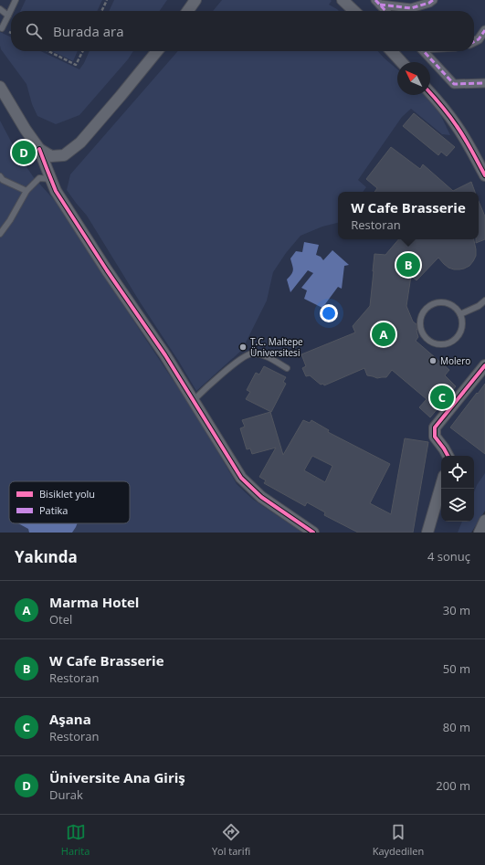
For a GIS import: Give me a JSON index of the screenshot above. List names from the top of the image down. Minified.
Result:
{"places":["T.C. Maltepe Üniversitesi","Molero"],"legend":["Bisiklet yolu","Patika"],"north":"top left","page":{"search":"Burada ara","pins":["D","B","A","C"],"popup":["W Cafe Brasserie","Restoran"],"heading":["Yakında","4 sonuç"],"list":[{"mark":"A","name":"Marma Hotel","note":"Otel","value":"30 m"},{"mark":"B","name":"W Cafe Brasserie","note":"Restoran","value":"50 m"},{"mark":"C","name":"Aşana","note":"Restoran","value":"80 m"},{"mark":"D","name":"Üniversite Ana Giriş","note":"Durak","value":"200 m"}],"nav":["Harita","Yol tarifi","Kaydedilen"]}}
